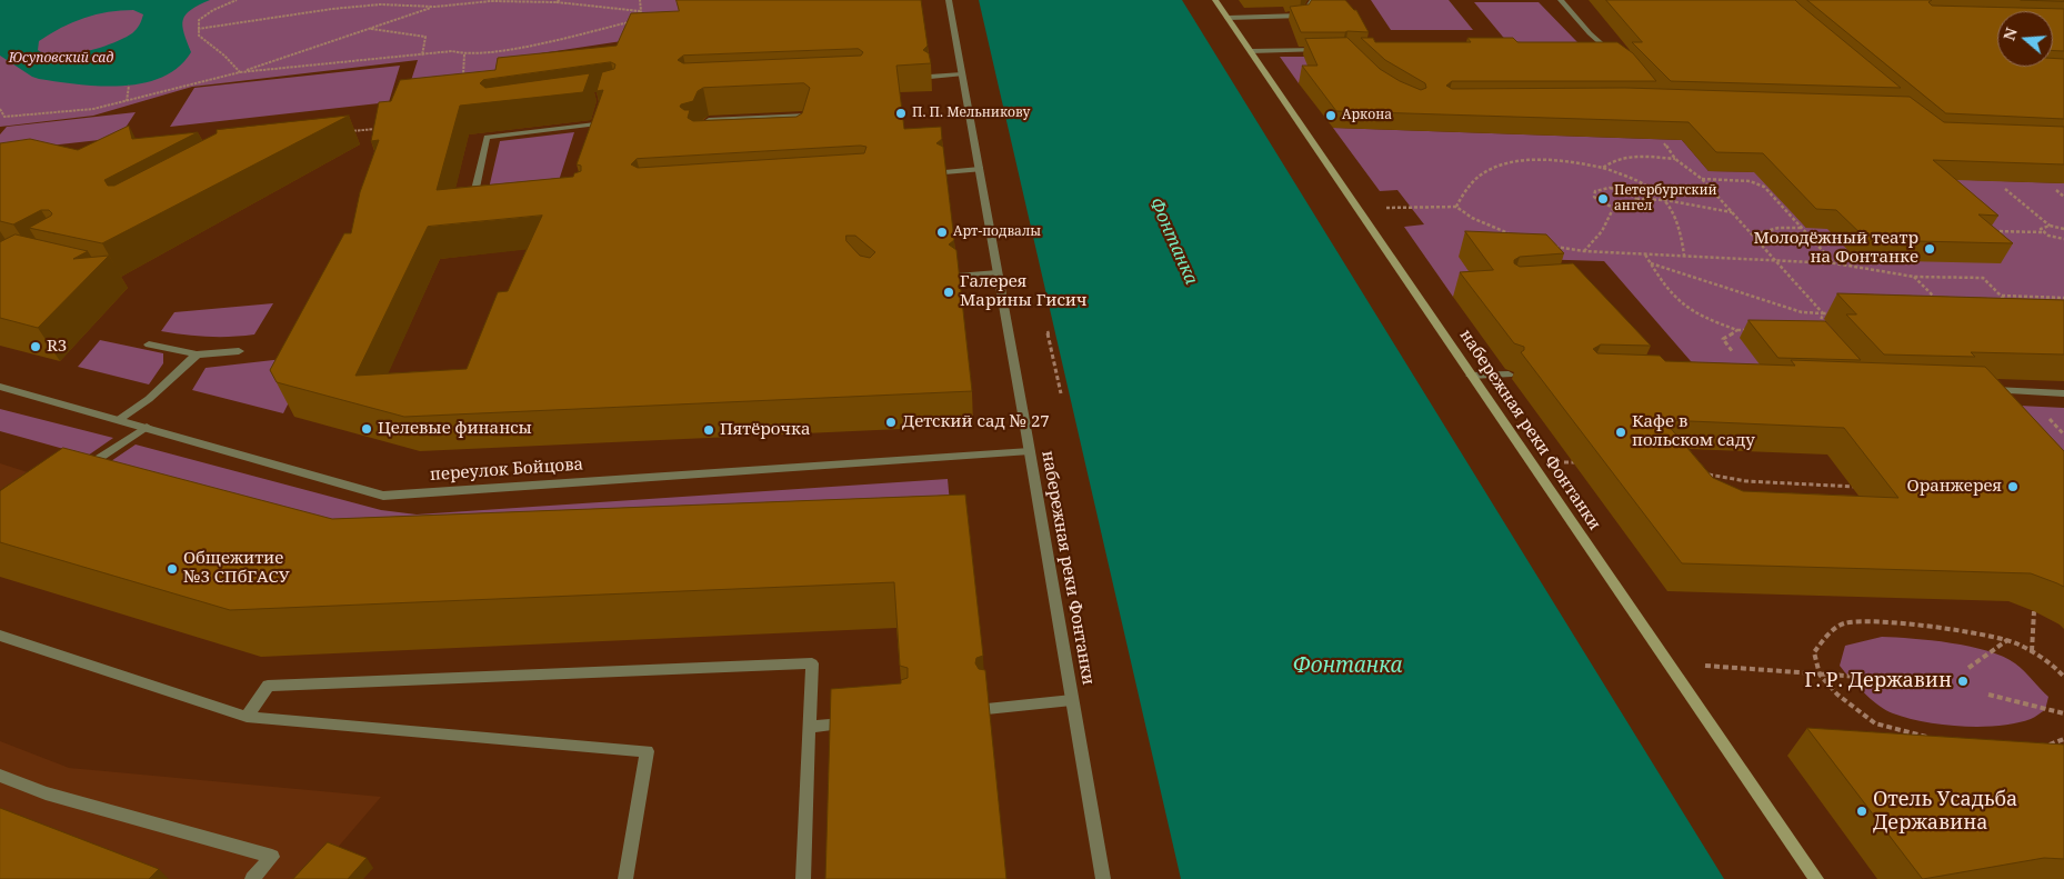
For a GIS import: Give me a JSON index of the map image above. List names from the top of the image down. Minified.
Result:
{"streets":{"main road":["набережная реки Фонтанки"],"street":["переулок Бойцова"]},"crossings":[["набережная реки Фонтанки","переулок Бойцова"]],"water":["Фонтанка"],"parks":["Юсуповский сад"],"places":["П. П. Мельникову","Аркона","Петербургский ангел","Арт-подвалы","Молодёжный театр на Фонтанке","Галерея Марины Гисич","R3","Детский сад № 27","Целевые финансы","Пятёрочка","Кафе в польском саду","Оранжерея","Общежитие №3 СПбГАСУ","Г. Р. Державин","Отель Усадьба Державина"],"north":"left"}
